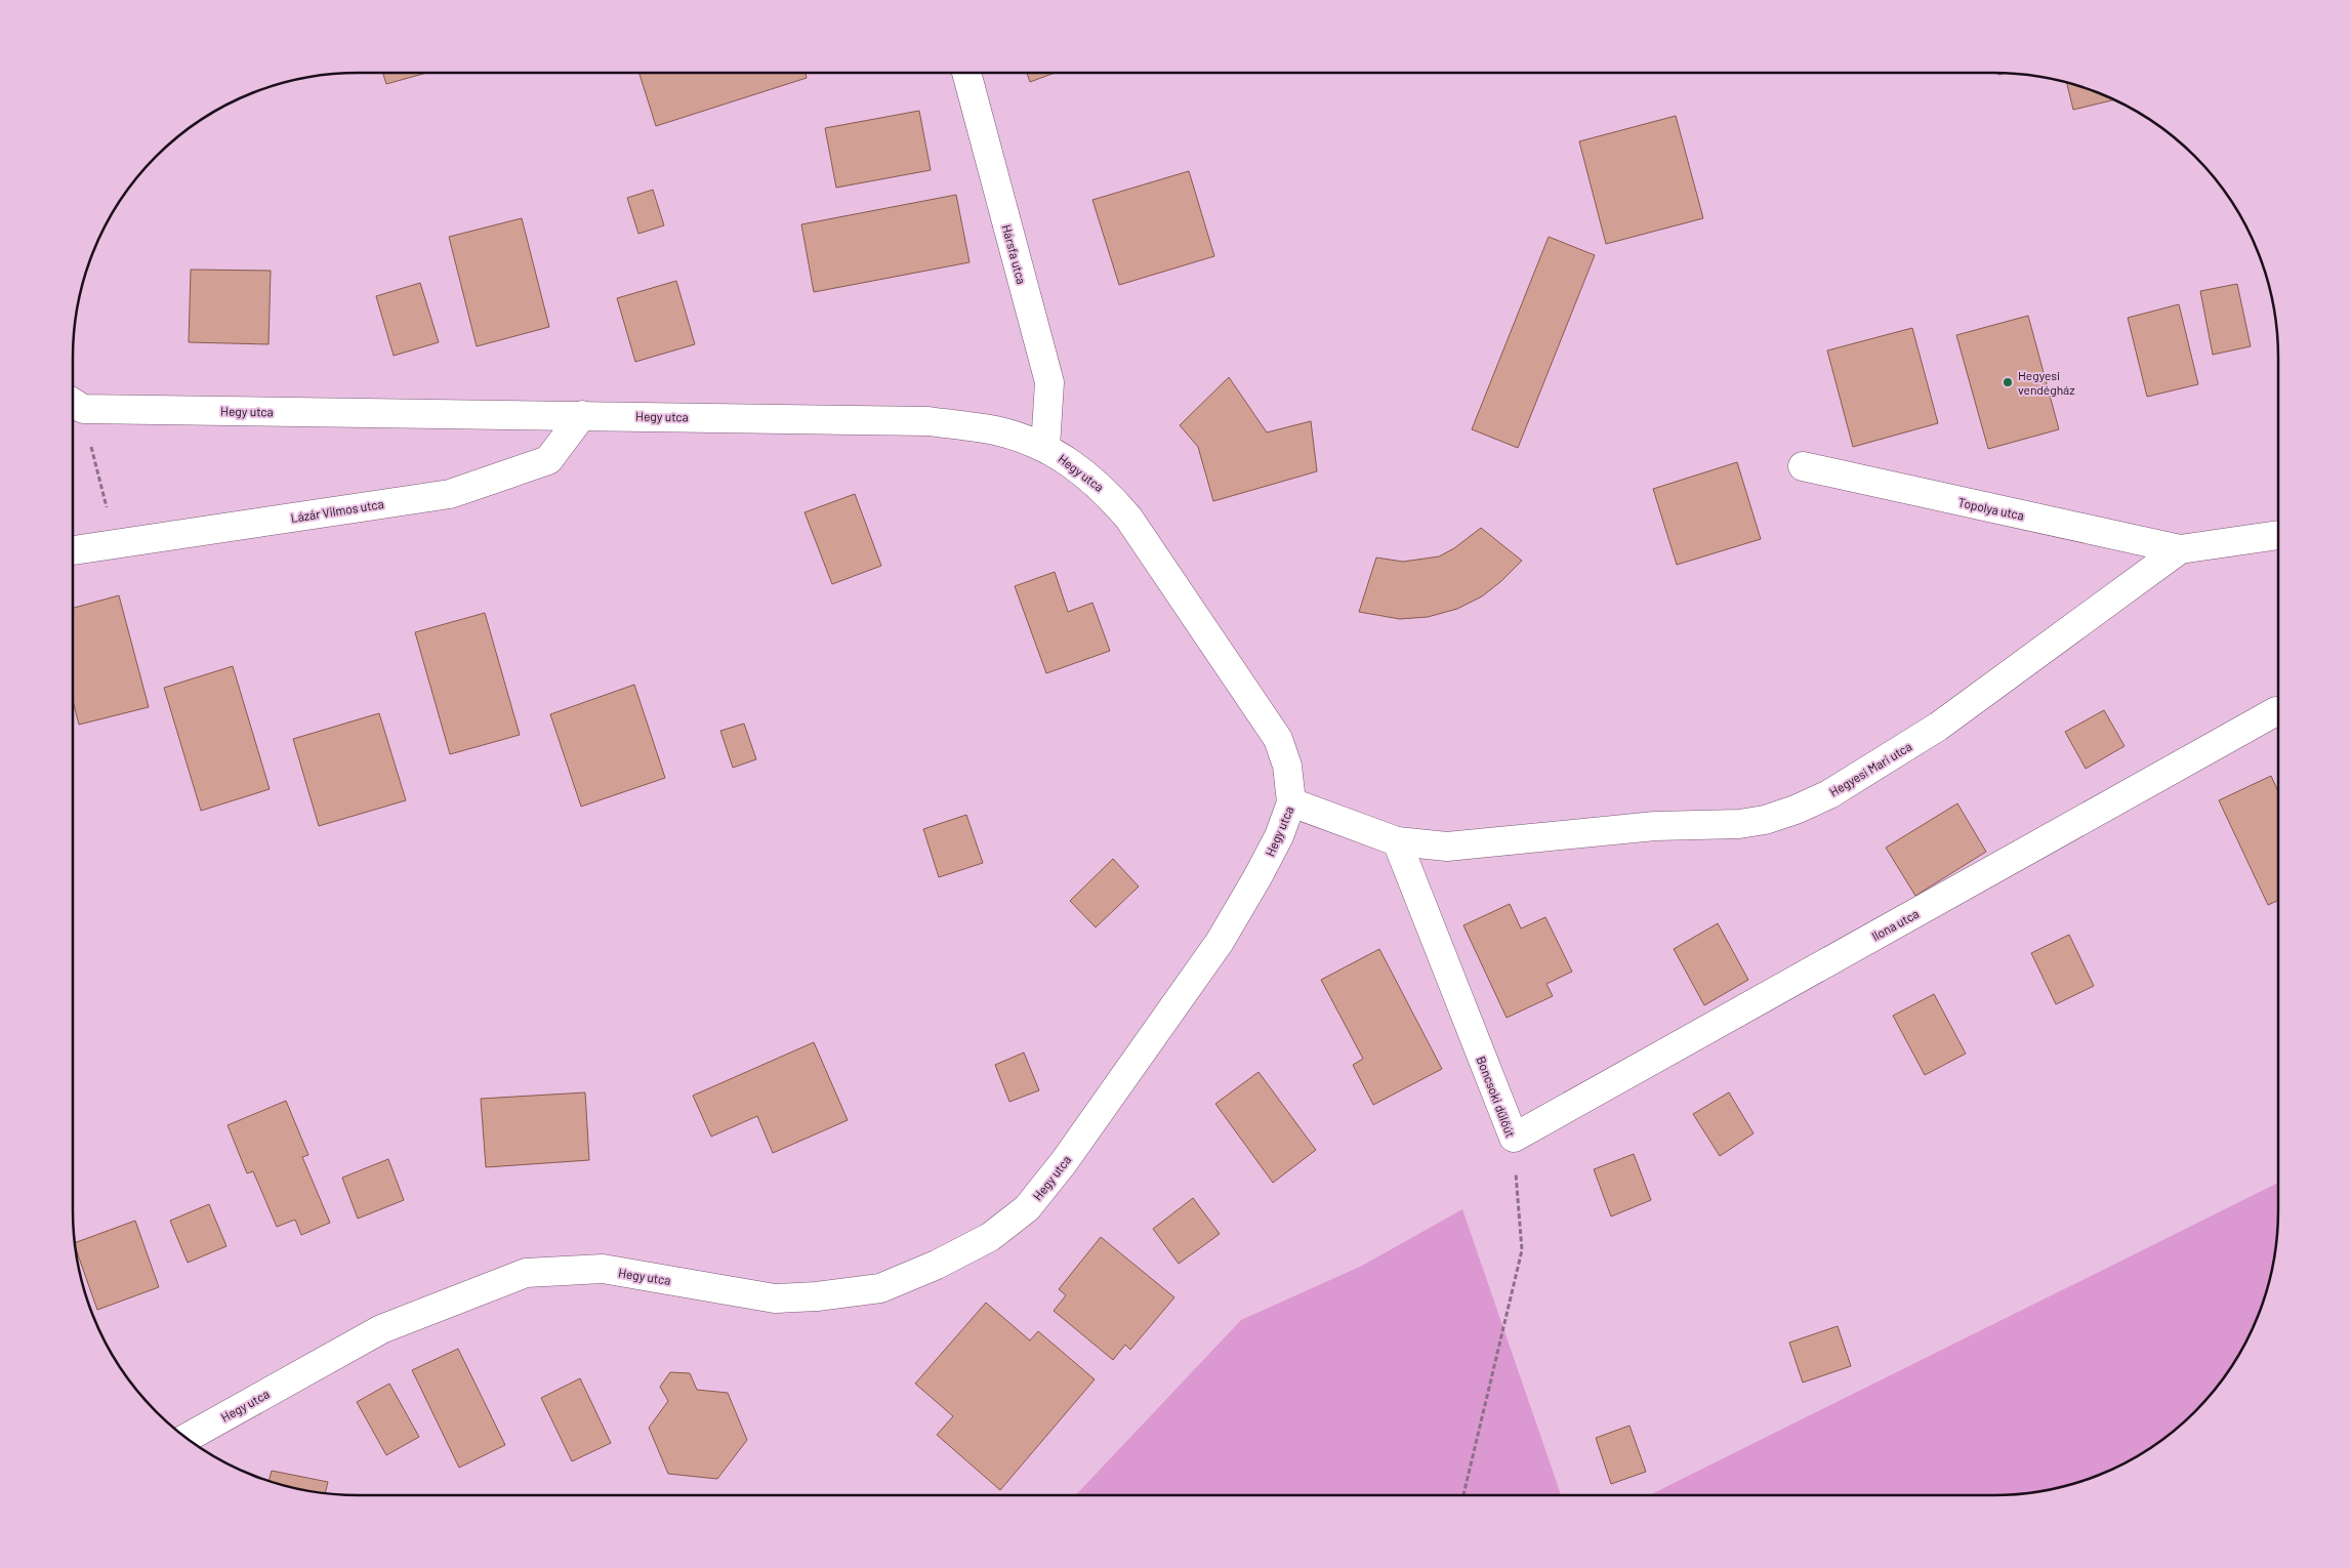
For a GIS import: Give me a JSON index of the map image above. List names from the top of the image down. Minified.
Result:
{"streets":{"street":["Hársfa utca","Hegy utca","Topolya utca","Lázár Vilmos utca","Hegyesi Mari utca","Ilona utca","Boncsoki dűlőút"]},"crossings":[["Hársfa utca","Hegy utca"],["Hegy utca","Lázár Vilmos utca"],["Topolya utca","Hegyesi Mari utca"],["Hegyesi Mari utca","Boncsoki dűlőút"],["Ilona utca","Boncsoki dűlőút"]],"places":["Hegyesi vendégház"]}
